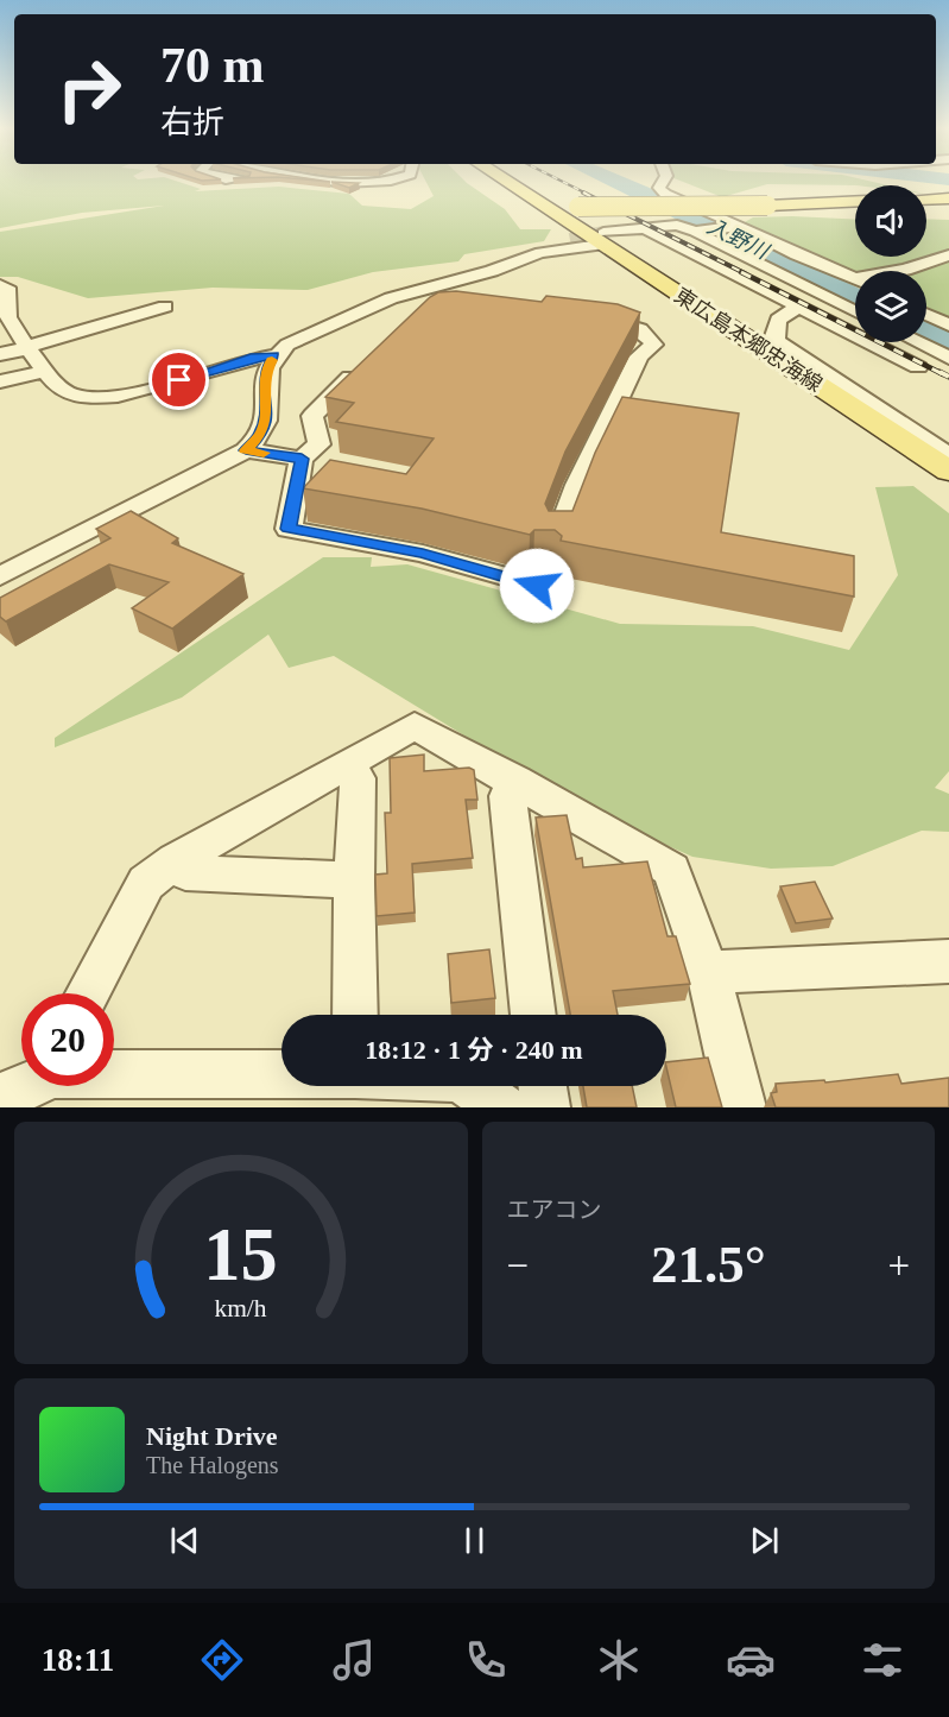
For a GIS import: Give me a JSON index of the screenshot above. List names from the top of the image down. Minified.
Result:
{"streets":{"main road":["東広島本郷忠海線"]},"water":["入野川"],"page":{"turn":["70 m","右折"],"limit":"20","trip":"18:12 · 1 分 · 240 m","tile":"エアコン","heat":["−","21.5°","+"],"song":["Night Drive","The Halogens"],"tabs":"18:11","gauge":["15","km/h"]}}
